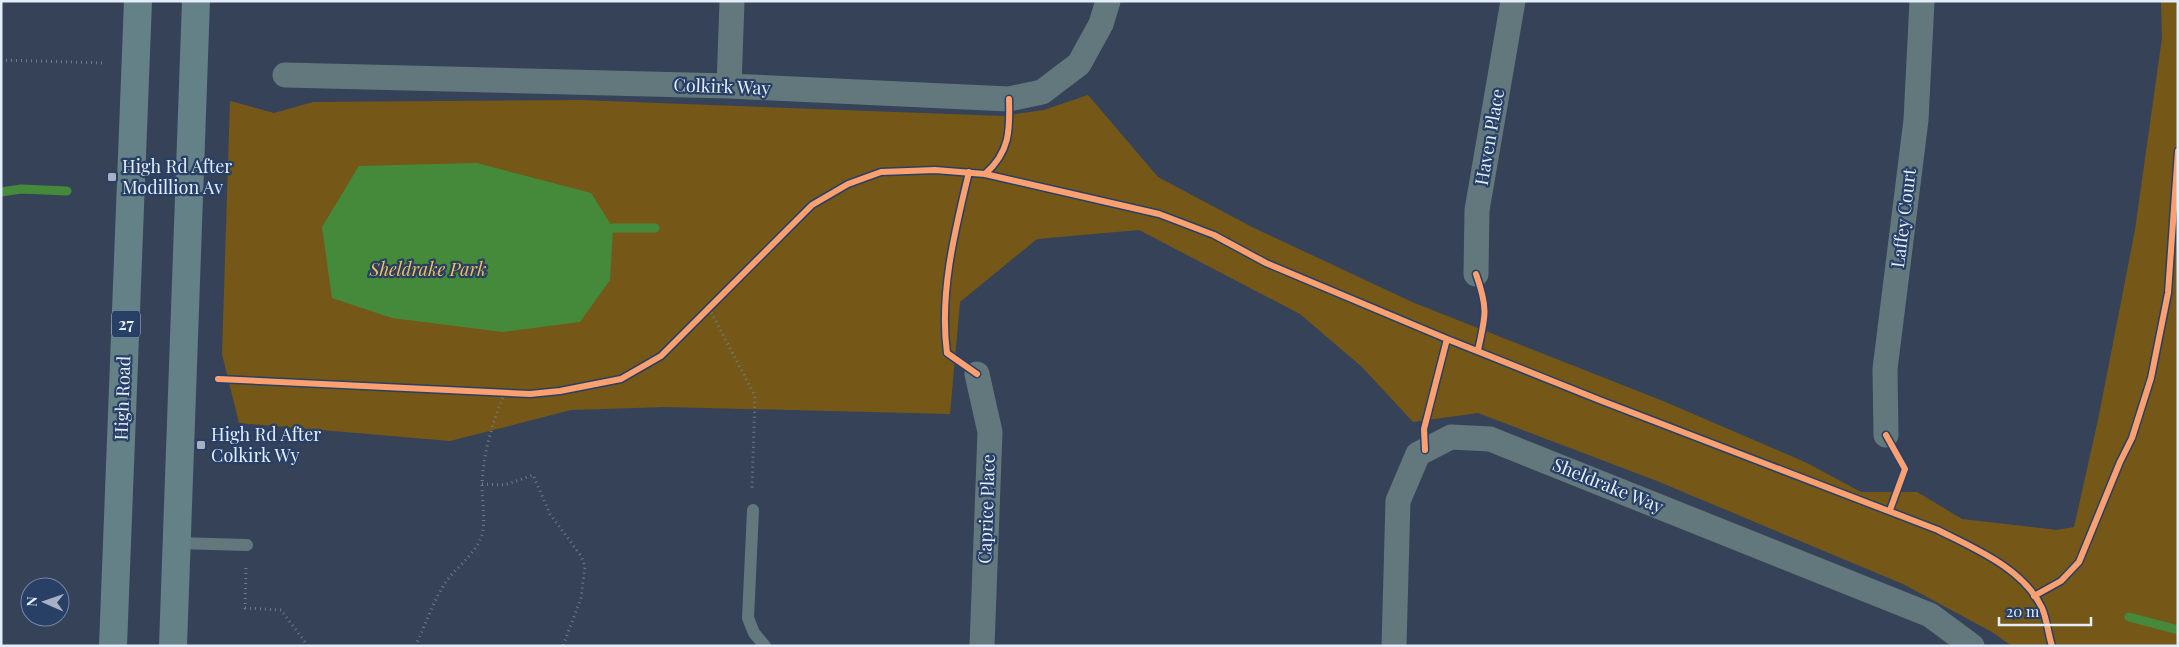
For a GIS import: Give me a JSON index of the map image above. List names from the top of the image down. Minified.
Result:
{"streets":{"main road":["27","High Road"],"street":["Colkirk Way","Haven Place","Laffey Court","Sheldrake Way","Caprice Place"]},"parks":["Sheldrake Park"],"places":{"transit":["High Rd After Modillion Av","High Rd After Colkirk Wy"]},"scale_bar":"20 m","north":"left"}
